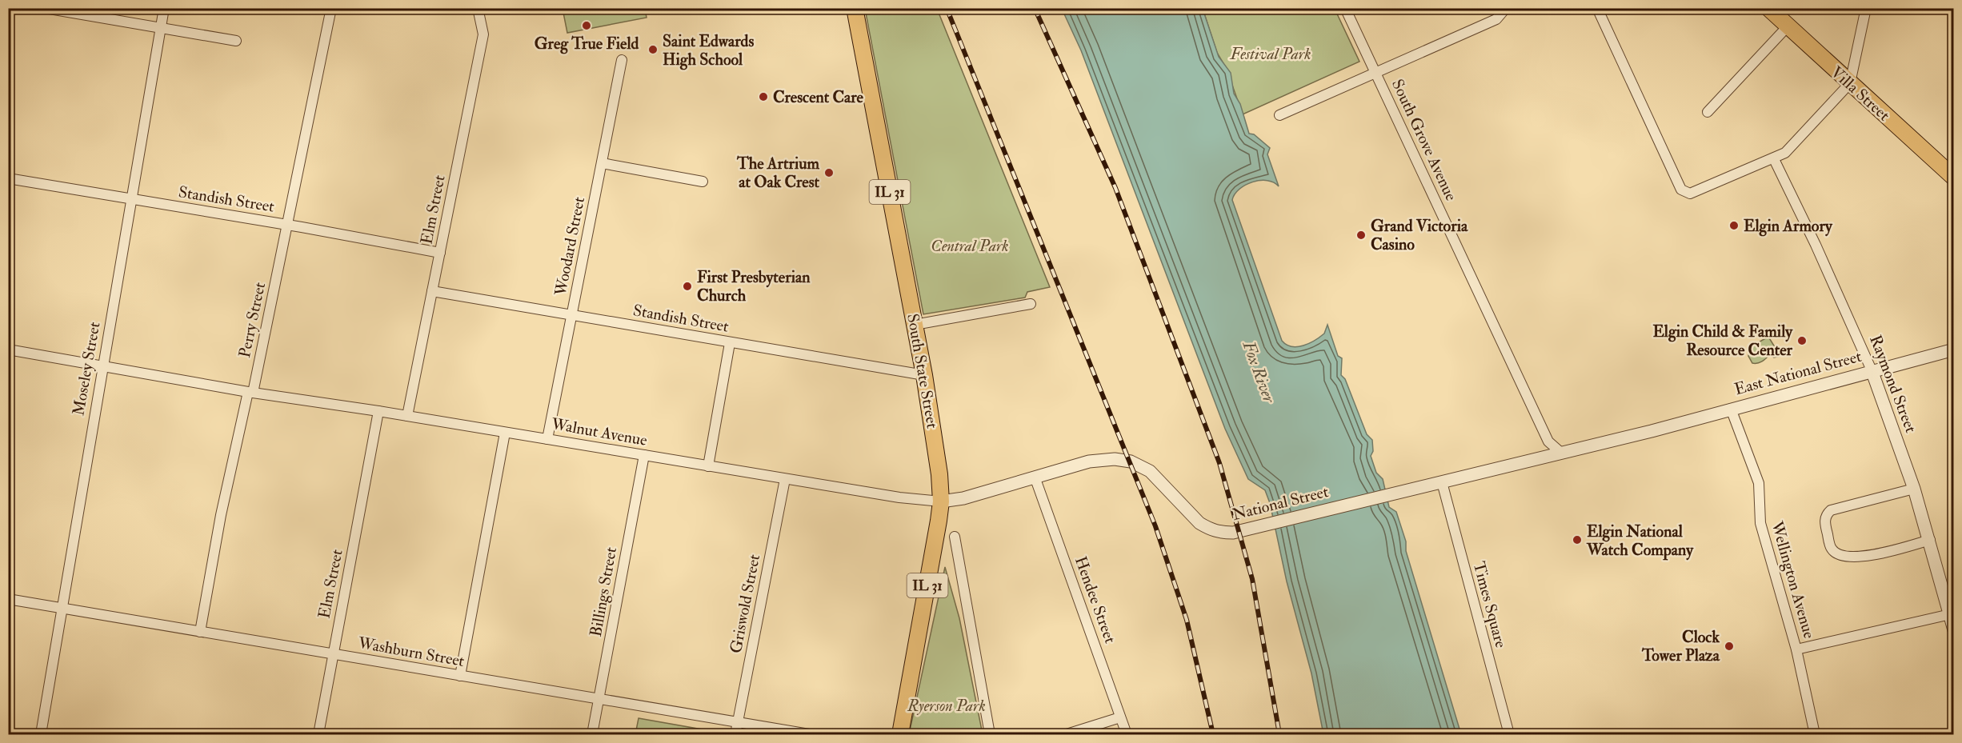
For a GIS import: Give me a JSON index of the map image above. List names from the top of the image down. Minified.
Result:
{"streets":{"main road":["Villa Street","IL 31","South State Street"],"street":["South Grove Avenue","Standish Street","Elm Street","Woodard Street","Perry Street","Moseley Street","East National Street","Raymond Street","Walnut Avenue","National Street","Wellington Avenue","Billings Street","Hendee Street","Griswold Street","Times Square","Washburn Street"]},"crossings":[["South Grove Avenue","National Street"],["Standish Street","Elm Street"],["Standish Street","Woodard Street"],["Standish Street","Perry Street"],["Standish Street","Moseley Street"],["Standish Street","South State Street"],["Elm Street","Walnut Avenue"],["Elm Street","Washburn Street"],["Woodard Street","Walnut Avenue"],["Perry Street","Walnut Avenue"],["Perry Street","Washburn Street"],["Moseley Street","Walnut Avenue"],["Moseley Street","Washburn Street"],["South State Street","Walnut Avenue"],["South State Street","National Street"],["East National Street","Raymond Street"],["East National Street","National Street"],["East National Street","Wellington Avenue"],["Walnut Avenue","National Street"],["Walnut Avenue","Billings Street"],["Walnut Avenue","Griswold Street"],["National Street","Hendee Street"],["National Street","Times Square"],["Billings Street","Washburn Street"],["Griswold Street","Washburn Street"]],"water":["Fox River"],"parks":["Festival Park","Central Park","Ryerson Park"],"places":["Greg True Field","Saint Edwards High School","Crescent Care","The Artrium at Oak Crest","Elgin Armory","Grand Victoria Casino","First Presbyterian Church","Elgin Child & Family Resource Center","Elgin National Watch Company","Clock Tower Plaza"]}
